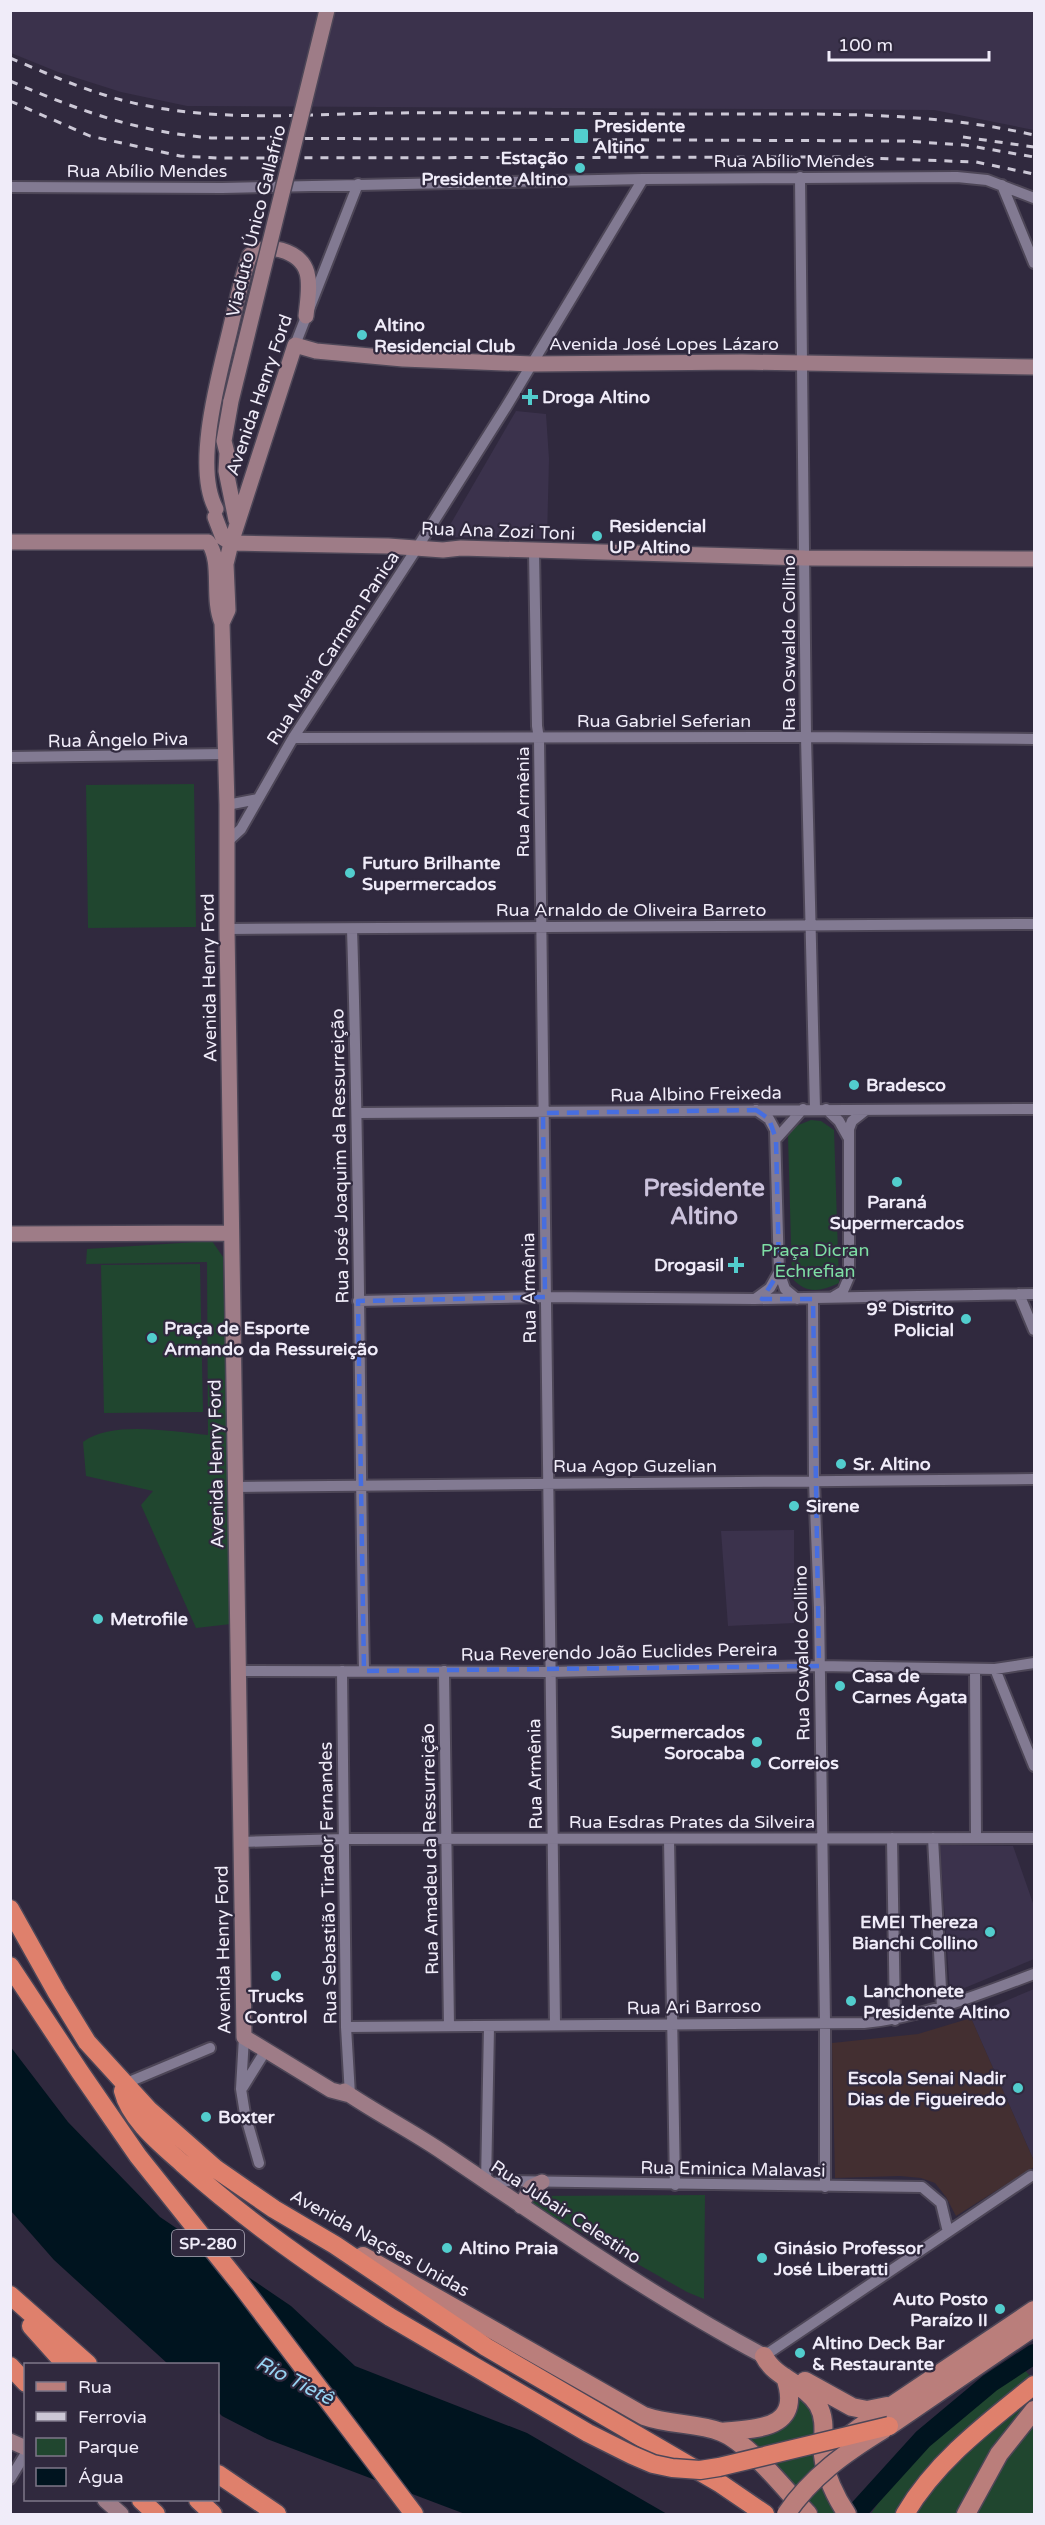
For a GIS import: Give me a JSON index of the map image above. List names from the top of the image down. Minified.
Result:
{"streets":{"highway":["SP-280","Avenida Nações Unidas"],"main road":["Viaduto Único Gallafrio","Avenida José Lopes Lázaro","Avenida Henry Ford","Rua Ana Zozi Toni","Rua Jubair Celestino"],"street":["Rua Abílio Mendes","Rua Oswaldo Collino","Rua Maria Carmem Panica","Rua Gabriel Seferian","Rua Ângelo Piva","Rua Armênia","Rua Arnaldo de Oliveira Barreto","Rua Albino Freixeda","Rua José Joaquim da Ressurreição","Rua Agop Guzelian","Rua Reverendo João Euclides Pereira","Rua Esdras Prates da Silveira","Rua Amadeu da Ressurreição","Rua Sebastião Tirador Fernandes","Rua Ari Barroso","Rua Eminica Malavasi"]},"crossings":[["Rua Abílio Mendes","Avenida Henry Ford"],["Rua Abílio Mendes","Rua Oswaldo Collino"],["Rua Abílio Mendes","Rua Maria Carmem Panica"],["Viaduto Único Gallafrio","Avenida Henry Ford"],["Viaduto Único Gallafrio","Rua Ana Zozi Toni"],["Avenida José Lopes Lázaro","Avenida Henry Ford"],["Avenida José Lopes Lázaro","Rua Oswaldo Collino"],["Avenida José Lopes Lázaro","Rua Maria Carmem Panica"],["Avenida Henry Ford","Rua Ana Zozi Toni"],["Avenida Henry Ford","Rua Maria Carmem Panica"],["Avenida Henry Ford","Rua Ângelo Piva"],["Avenida Henry Ford","Rua Arnaldo de Oliveira Barreto"],["Avenida Henry Ford","Rua Agop Guzelian"],["Avenida Henry Ford","Rua Reverendo João Euclides Pereira"],["Avenida Henry Ford","Rua Esdras Prates da Silveira"],["Avenida Henry Ford","Rua Jubair Celestino"],["Rua Ana Zozi Toni","Rua Oswaldo Collino"],["Rua Ana Zozi Toni","Rua Maria Carmem Panica"],["Rua Ana Zozi Toni","Rua Armênia"],["Rua Oswaldo Collino","Rua Gabriel Seferian"],["Rua Oswaldo Collino","Rua Arnaldo de Oliveira Barreto"],["Rua Oswaldo Collino","Rua Albino Freixeda"],["Rua Oswaldo Collino","Rua Agop Guzelian"],["Rua Oswaldo Collino","Rua Reverendo João Euclides Pereira"],["Rua Oswaldo Collino","Rua Esdras Prates da Silveira"],["Rua Oswaldo Collino","Rua Ari Barroso"],["Rua Oswaldo Collino","Rua Eminica Malavasi"],["Rua Maria Carmem Panica","Rua Gabriel Seferian"],["Rua Gabriel Seferian","Rua Armênia"],["Rua Armênia","Rua Arnaldo de Oliveira Barreto"],["Rua Armênia","Rua Albino Freixeda"],["Rua Armênia","Rua Agop Guzelian"],["Rua Armênia","Rua Reverendo João Euclides Pereira"],["Rua Armênia","Rua Esdras Prates da Silveira"],["Rua Armênia","Rua Ari Barroso"],["Rua Arnaldo de Oliveira Barreto","Rua José Joaquim da Ressurreição"],["Rua Albino Freixeda","Rua José Joaquim da Ressurreição"],["Rua José Joaquim da Ressurreição","Rua Agop Guzelian"],["Rua José Joaquim da Ressurreição","Rua Reverendo João Euclides Pereira"],["Rua Reverendo João Euclides Pereira","Rua Amadeu da Ressurreição"],["Rua Reverendo João Euclides Pereira","Rua Sebastião Tirador Fernandes"],["Rua Esdras Prates da Silveira","Rua Amadeu da Ressurreição"],["Rua Esdras Prates da Silveira","Rua Sebastião Tirador Fernandes"],["Rua Amadeu da Ressurreição","Rua Ari Barroso"],["Rua Sebastião Tirador Fernandes","Rua Ari Barroso"],["Rua Sebastião Tirador Fernandes","Rua Jubair Celestino"],["Rua Eminica Malavasi","Rua Jubair Celestino"]],"districts":["Presidente Altino"],"water":["Rio Tietê"],"parks":["Praça Dicran Echrefian"],"places":{"transit":["Presidente Altino"],"other":["Estação Presidente Altino","Altino Residencial Club","Residencial UP Altino","Futuro Brilhante Supermercados","Bradesco","Paraná Supermercados","9º Distrito Policial","Praça de Esporte Armando da Ressureição","Sr. Altino","Sirene","Metrofile","Casa de Carnes Ágata","Supermercados Sorocaba","Correios","EMEI Thereza Bianchi Collino","Trucks Control","Lanchonete Presidente Altino","Escola Senai Nadir Dias de Figueiredo","Boxter","Altino Praia","Ginásio Professor José Liberatti","Auto Posto Paraízo II","Altino Deck Bar & Restaurante"],"health":["Droga Altino","Drogasil"]},"legend":["Rua","Ferrovia","Parque","Água"],"scale_bar":"100 m"}
